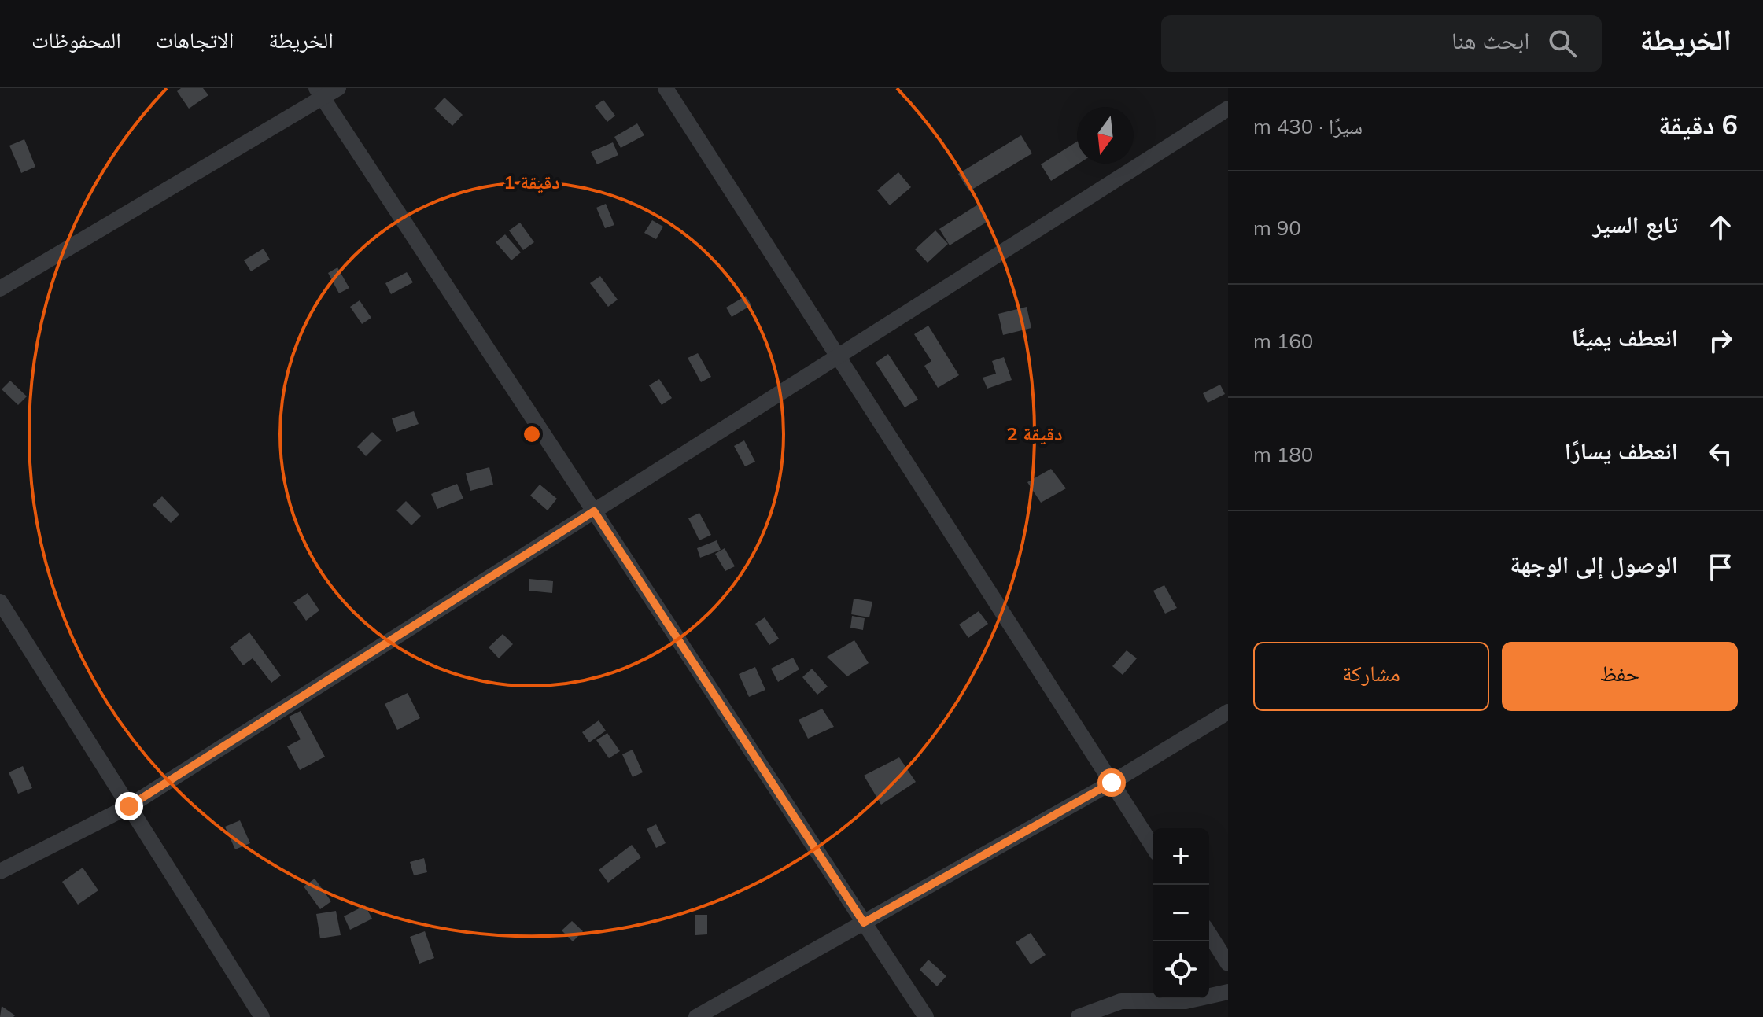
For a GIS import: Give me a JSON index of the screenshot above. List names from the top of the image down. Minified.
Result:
{"north":"bottom","page":{"header":"الخريطة","search":"ابحث هنا","nav":["الخريطة","الاتجاهات","المحفوظات"],"heading":["6 دقيقة","سيرًا · 430 m"],"list":[["تابع السير","90 m"],["انعطف يمينًا","160 m"],["انعطف يسارًا","180 m"],"الوصول إلى الوجهة"],"buttons":["حفظ","مشاركة"],"map_buttons":["+","−"]},"rings":["1 دقيقة","2 دقيقة"]}
